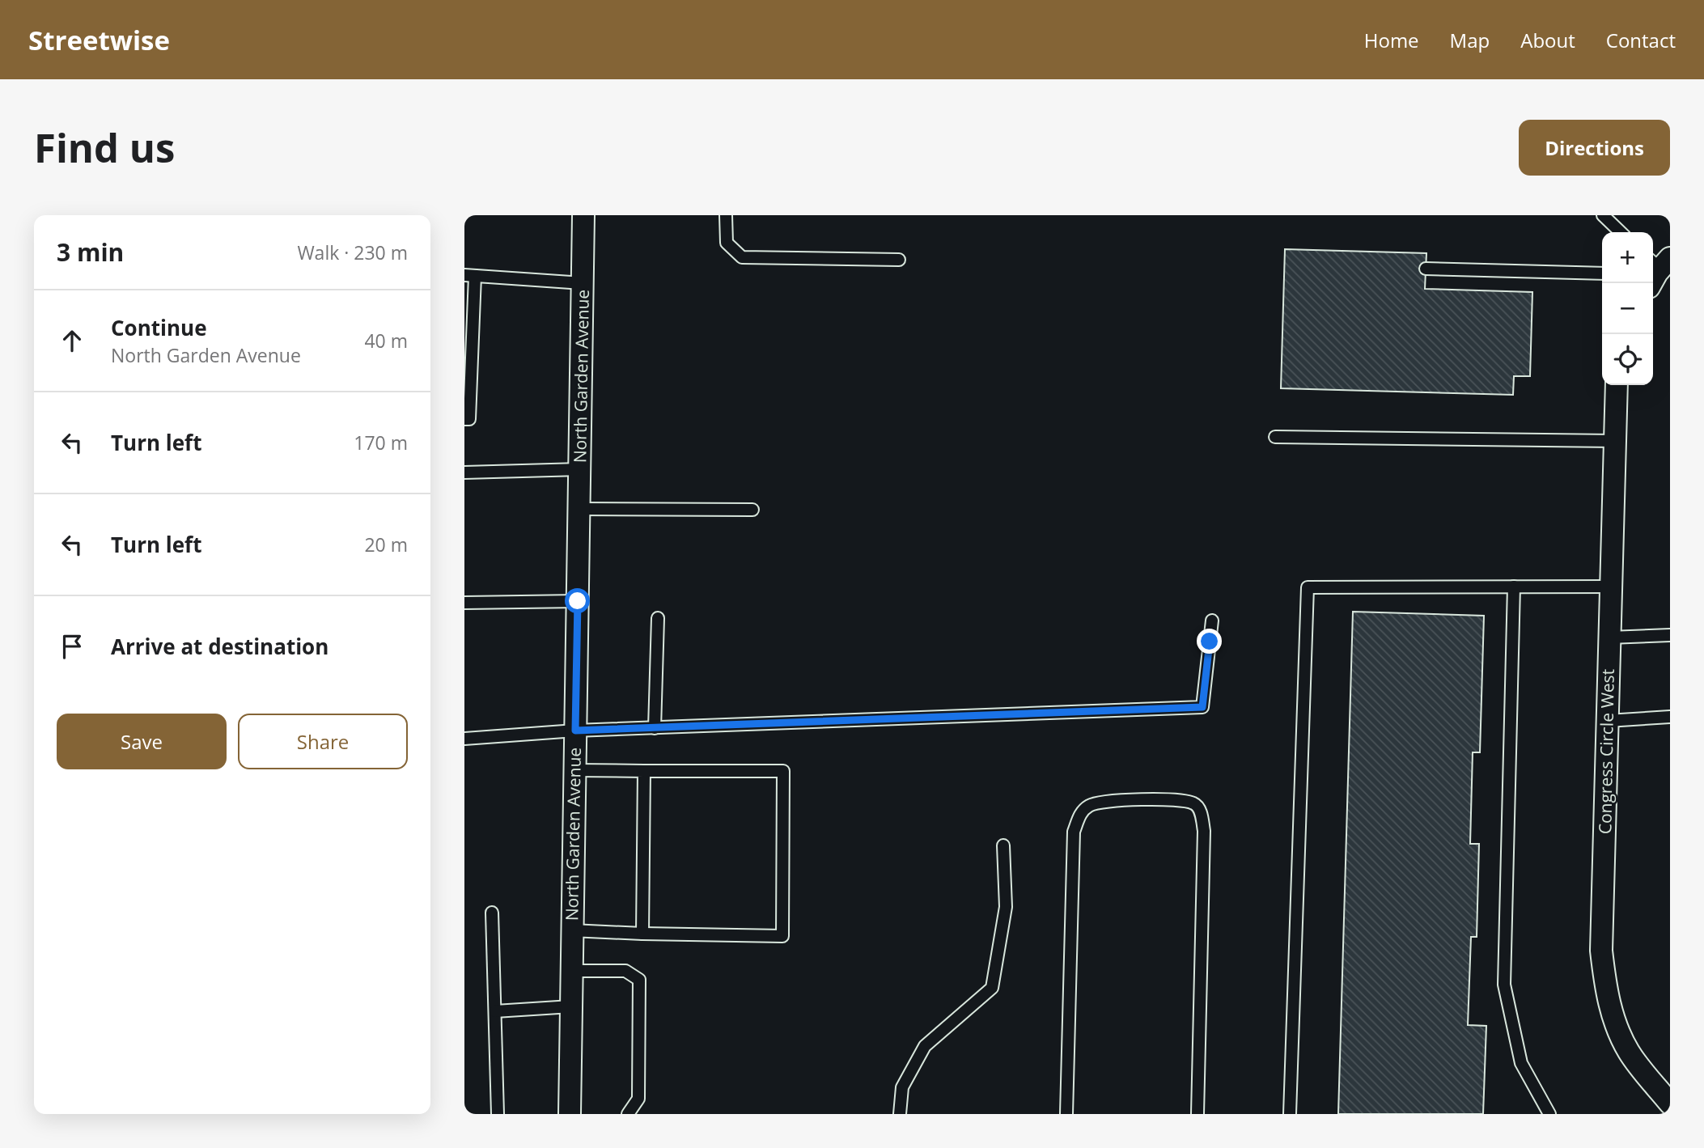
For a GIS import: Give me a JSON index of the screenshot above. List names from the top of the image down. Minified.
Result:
{"streets":{"street":["North Garden Avenue","Congress Circle West"]},"page":{"header":"Streetwise","nav":["Home","Map","About","Contact"],"buttons":["Directions",["Save","Share"]],"title":"Find us","heading":["3 min","Walk · 230 m"],"map_buttons":["+","−"],"list":[["Continue","North Garden Avenue","40 m"],["Turn left","170 m"],["Turn left","20 m"],"Arrive at destination"]}}
